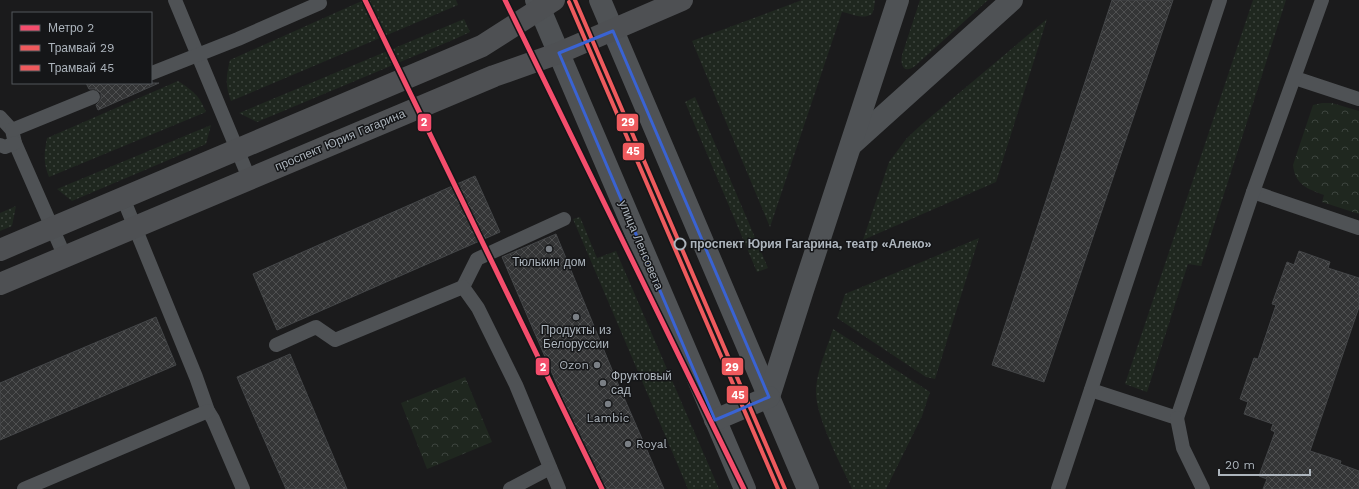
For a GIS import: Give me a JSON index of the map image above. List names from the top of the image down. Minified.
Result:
{"streets":{"main road":["проспект Юрия Гагарина"],"street":["улица Ленсовета"]},"crossings":[["проспект Юрия Гагарина","улица Ленсовета"]],"places":["проспект Юрия Гагарина, театр «Алеко»","Тюлькин дом","Продукты из Белоруссии","Ozon","Фруктовый сад","Lambic","Royal"],"lines":["metro line 2","tram line 29","tram line 45"],"legend":["Метро 2","Трамвай 29","Трамвай 45"],"scale_bar":"20 m"}
